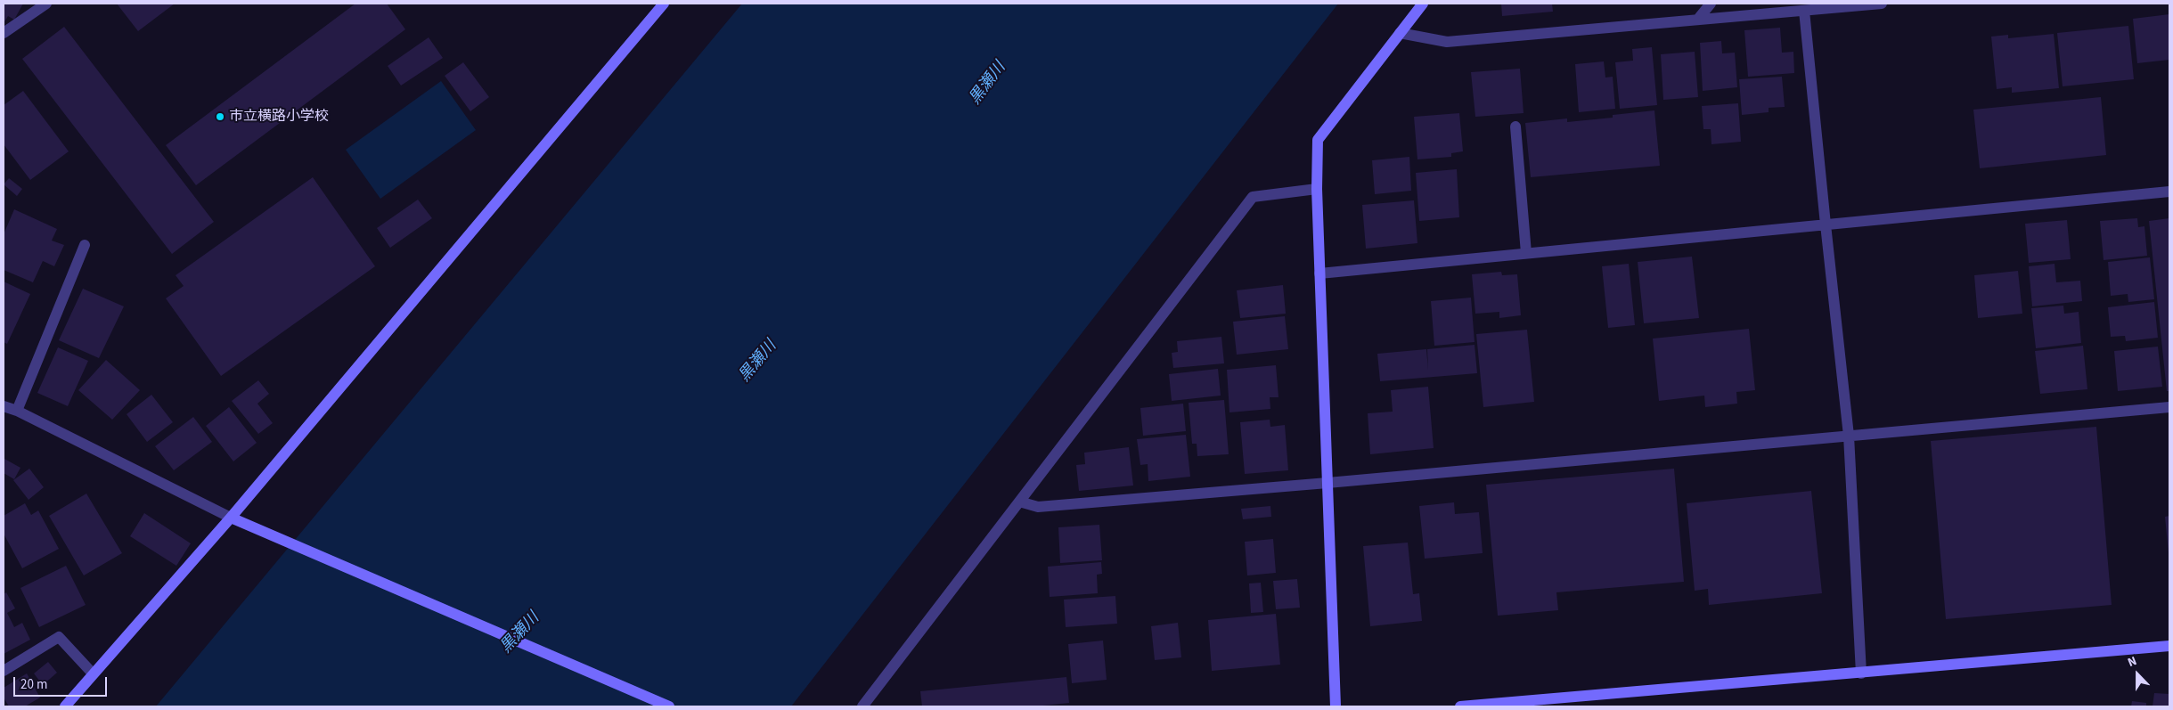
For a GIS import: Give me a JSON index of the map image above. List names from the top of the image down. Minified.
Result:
{"water":["黒瀬川"],"places":["市立横路小学校"],"scale_bar":"20 m","north":"top"}
